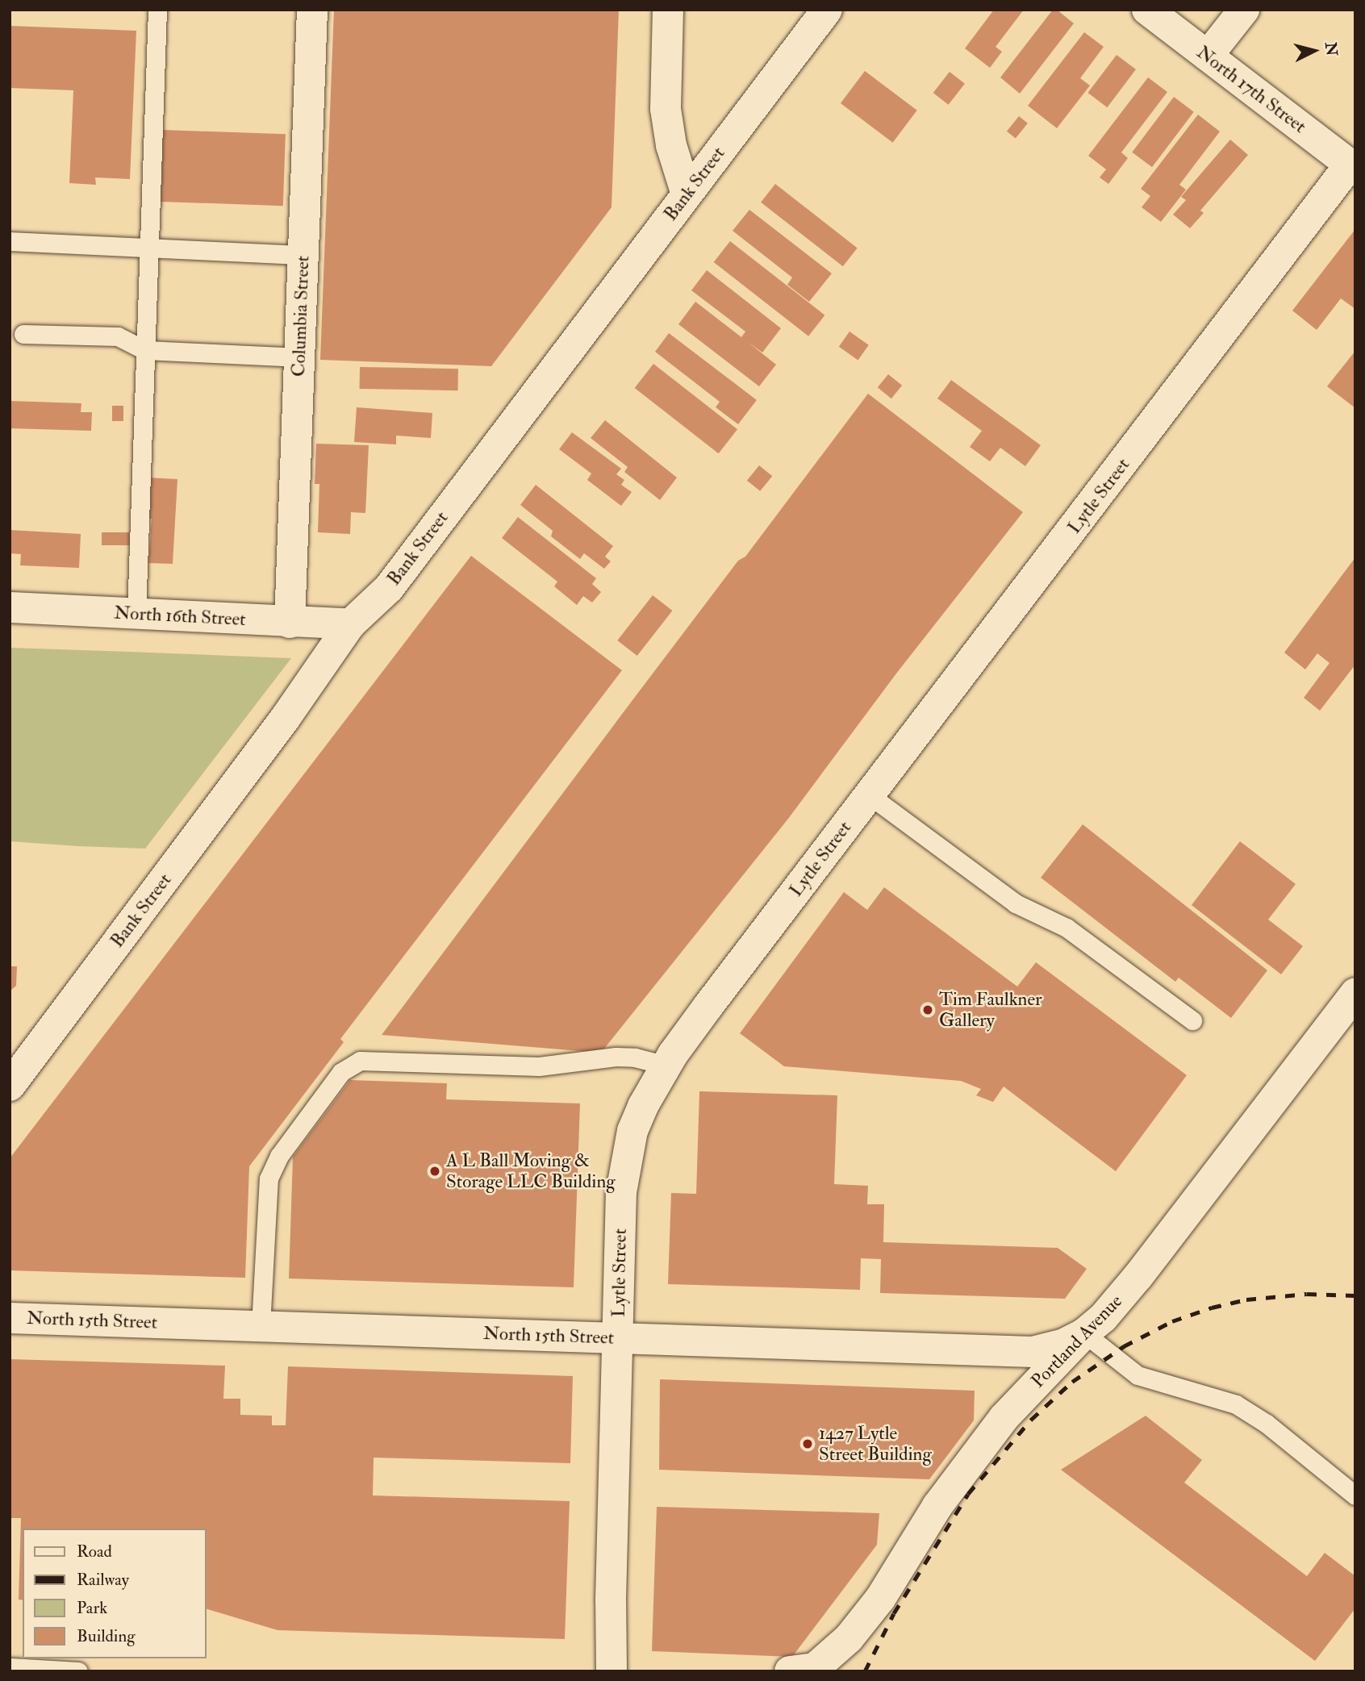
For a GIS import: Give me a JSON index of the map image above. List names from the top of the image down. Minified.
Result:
{"streets":{"street":["North 17th Street","Bank Street","Columbia Street","Lytle Street","North 16th Street","North 15th Street","Portland Avenue"]},"crossings":[["North 17th Street","Lytle Street"],["Bank Street","North 16th Street"],["Columbia Street","North 16th Street"],["Lytle Street","North 15th Street"],["North 15th Street","Portland Avenue"]],"places":["Tim Faulkner Gallery","A L Ball Moving & Storage LLC Building","1427 Lytle Street Building"],"legend":["Road","Railway","Park","Building"],"north":"right"}
